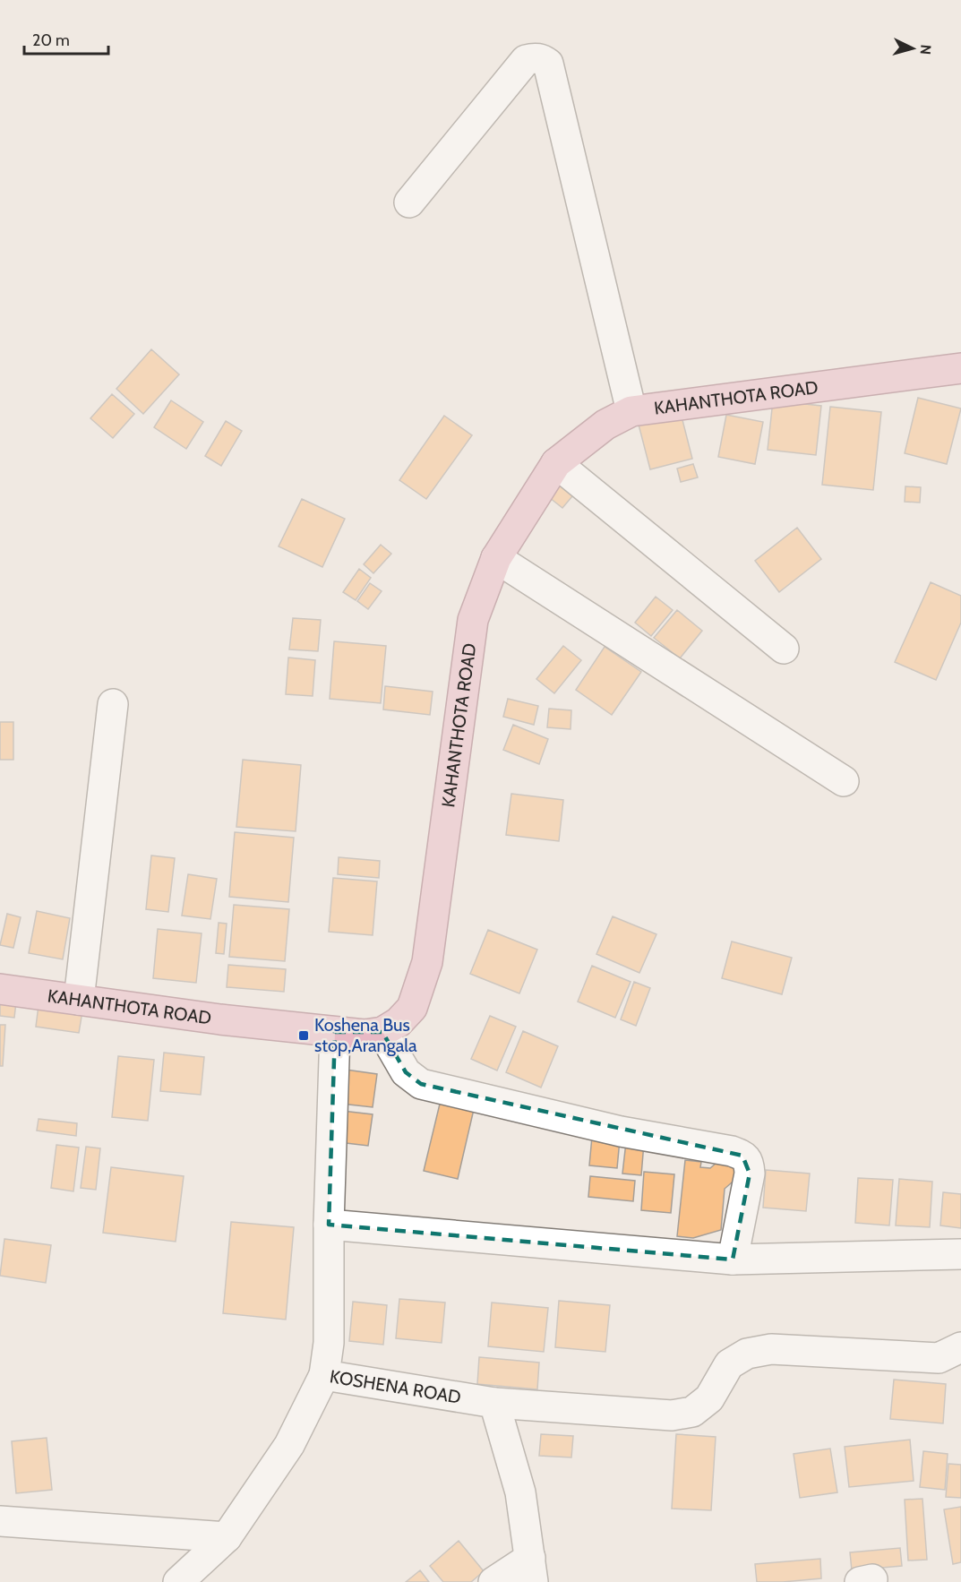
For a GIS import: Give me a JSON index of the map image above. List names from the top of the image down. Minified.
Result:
{"streets":{"main road":["KAHANTHOTA ROAD"],"street":["KOSHENA ROAD"]},"crossings":[["KAHANTHOTA ROAD","KOSHENA ROAD"]],"places":{"transit":["Koshena Bus stop,Arangala"]},"scale_bar":"20 m","north":"right"}
